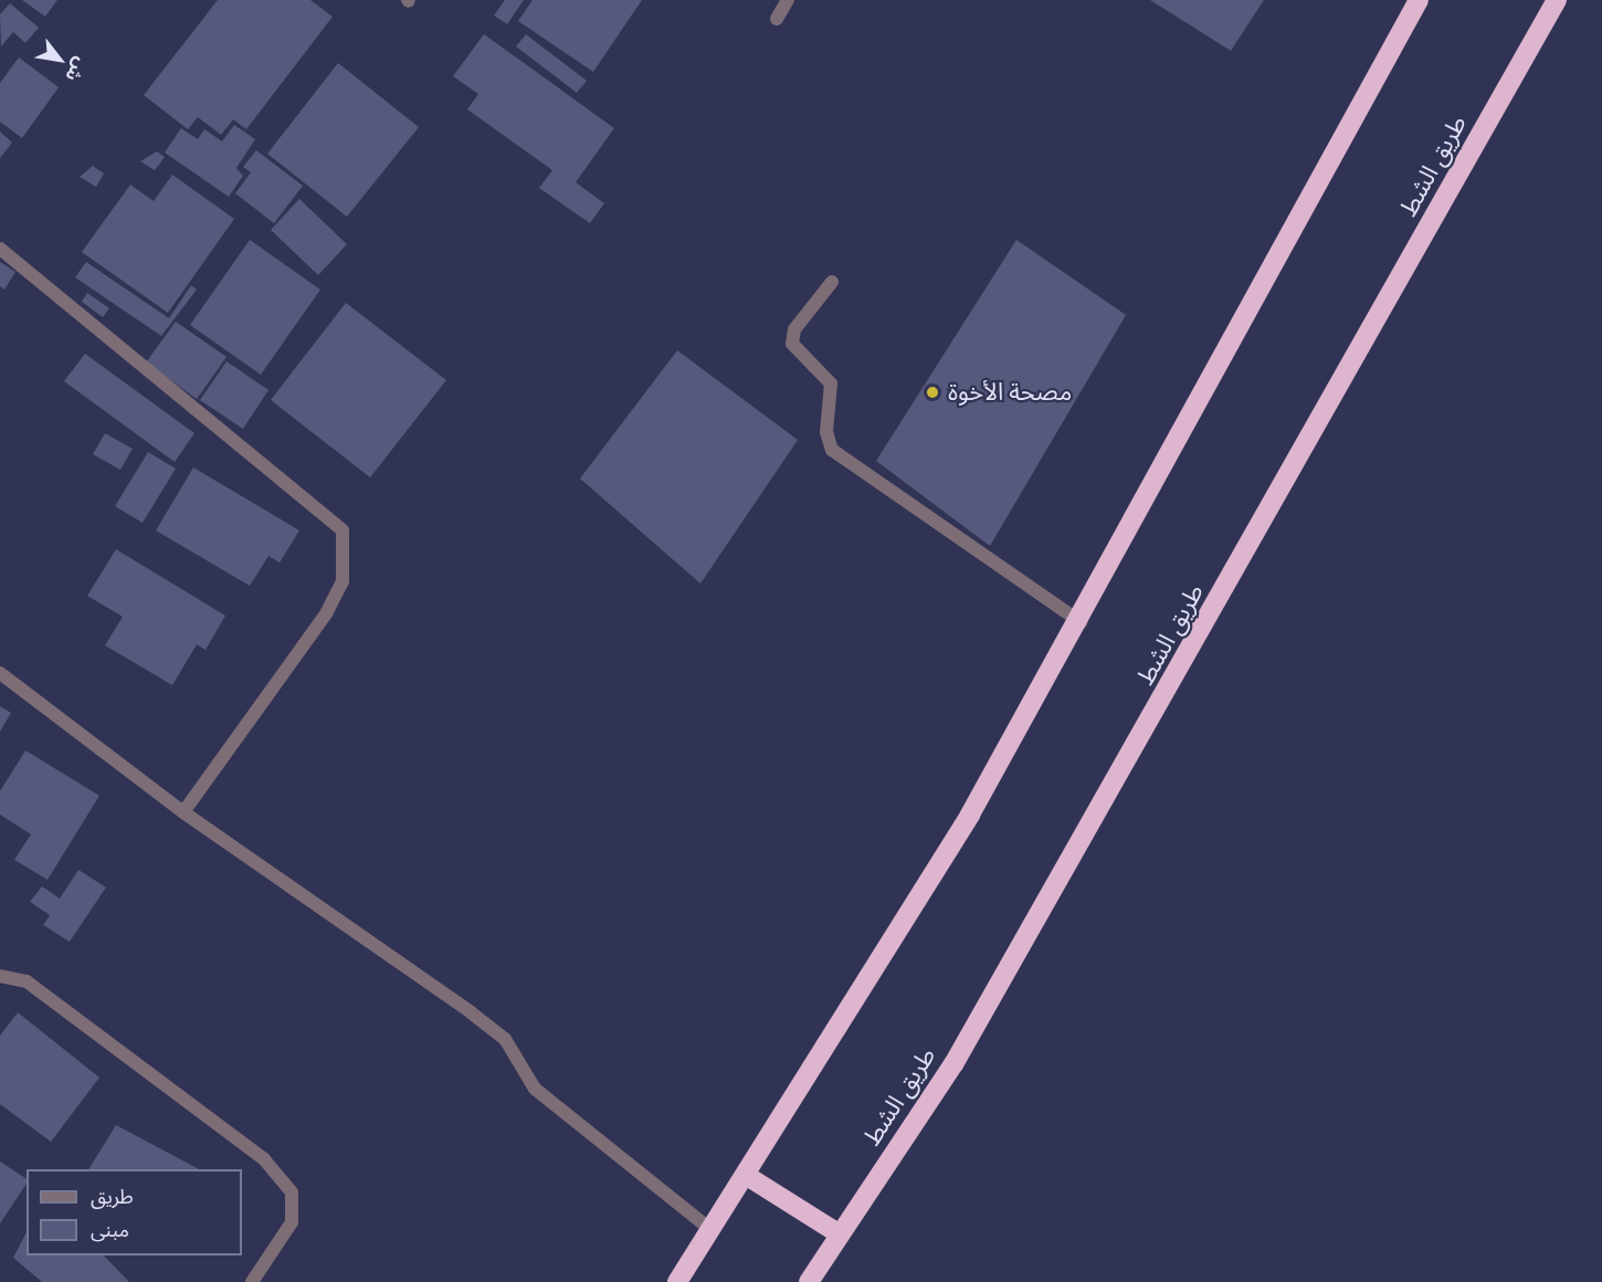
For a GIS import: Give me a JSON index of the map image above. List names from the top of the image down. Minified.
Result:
{"streets":{"highway":["طريق الشط"]},"places":["مصحة الأخوة"],"legend":["طريق","مبنى"],"north":"bottom right"}
